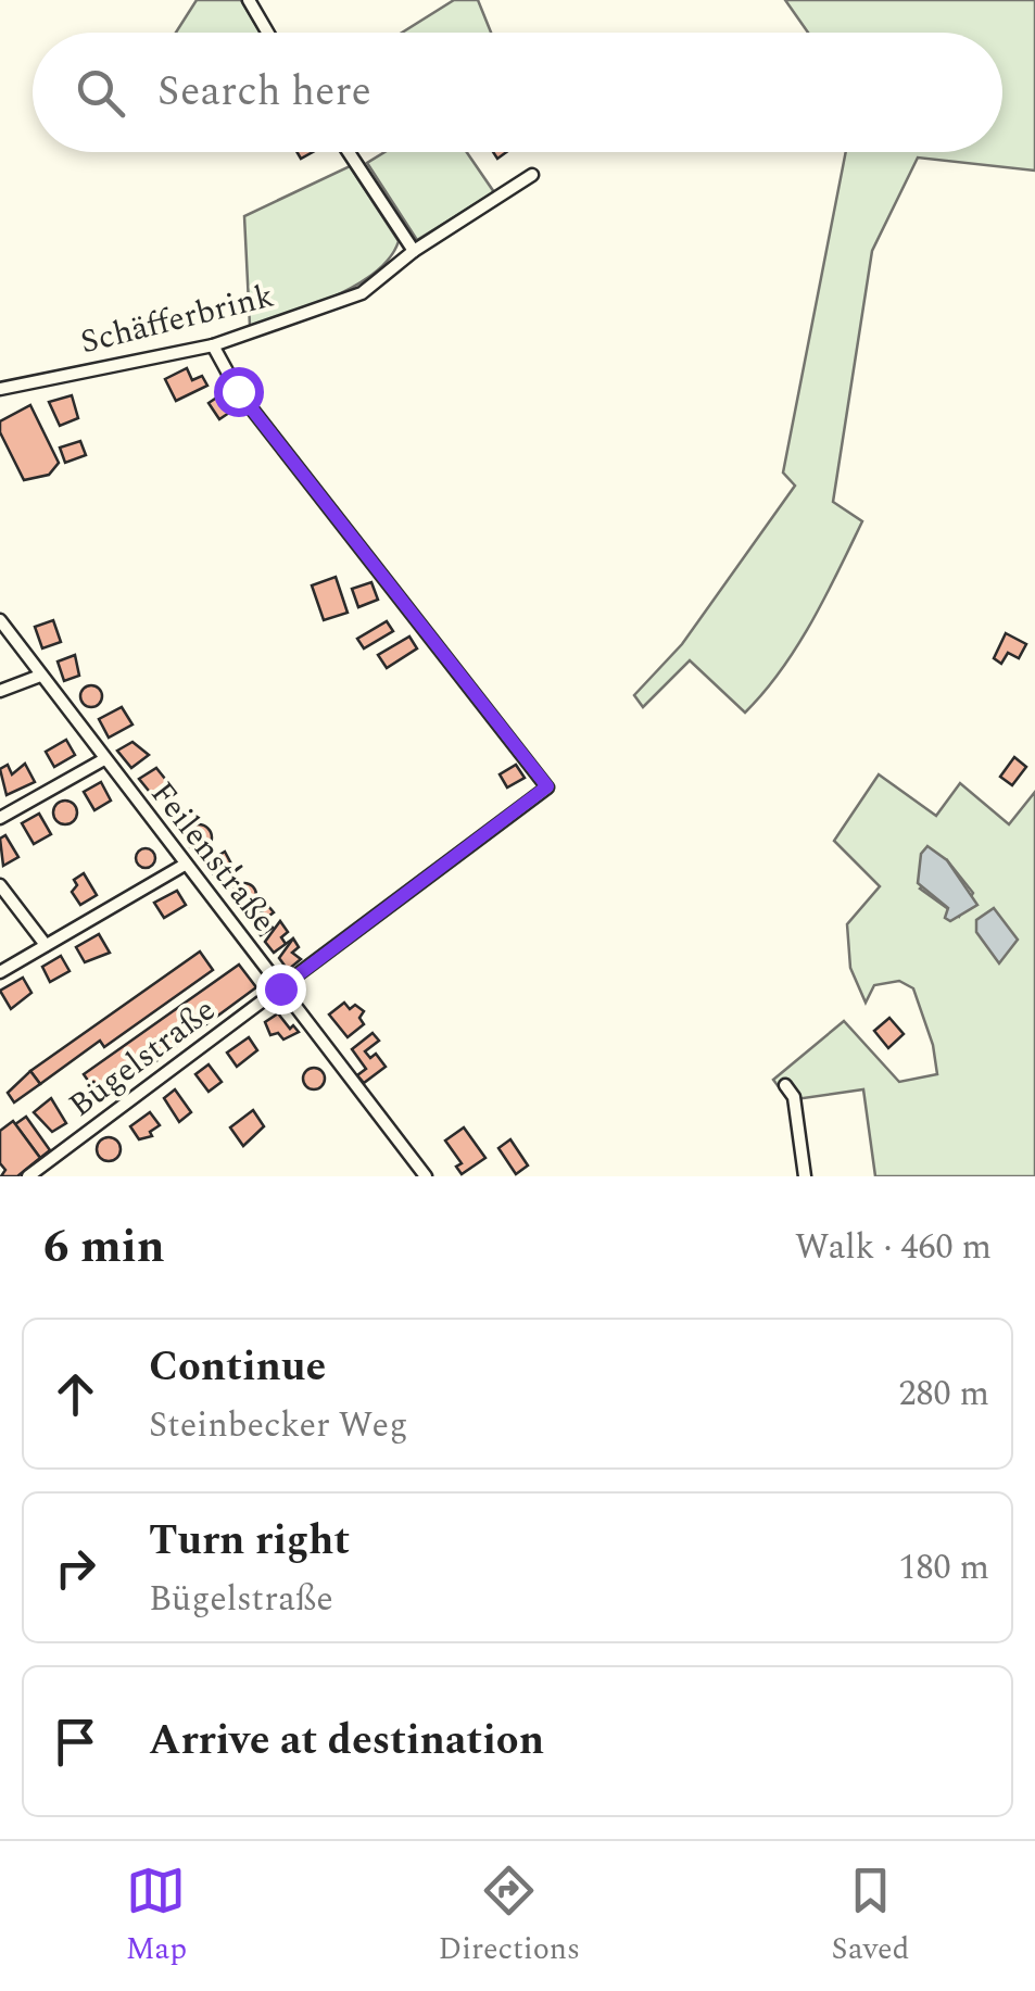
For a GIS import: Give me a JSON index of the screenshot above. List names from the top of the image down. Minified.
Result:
{"streets":{"street":["Schäfferbrink","Feilenstraße","Bügelstraße"]},"crossings":[["Schäfferbrink","Bügelstraße"],["Feilenstraße","Bügelstraße"]],"page":{"search":"Search here","heading":["6 min","Walk · 460 m"],"list":[["Continue","Steinbecker Weg","280 m"],["Turn right","Bügelstraße","180 m"],"Arrive at destination"],"nav":["Map","Directions","Saved"]}}
